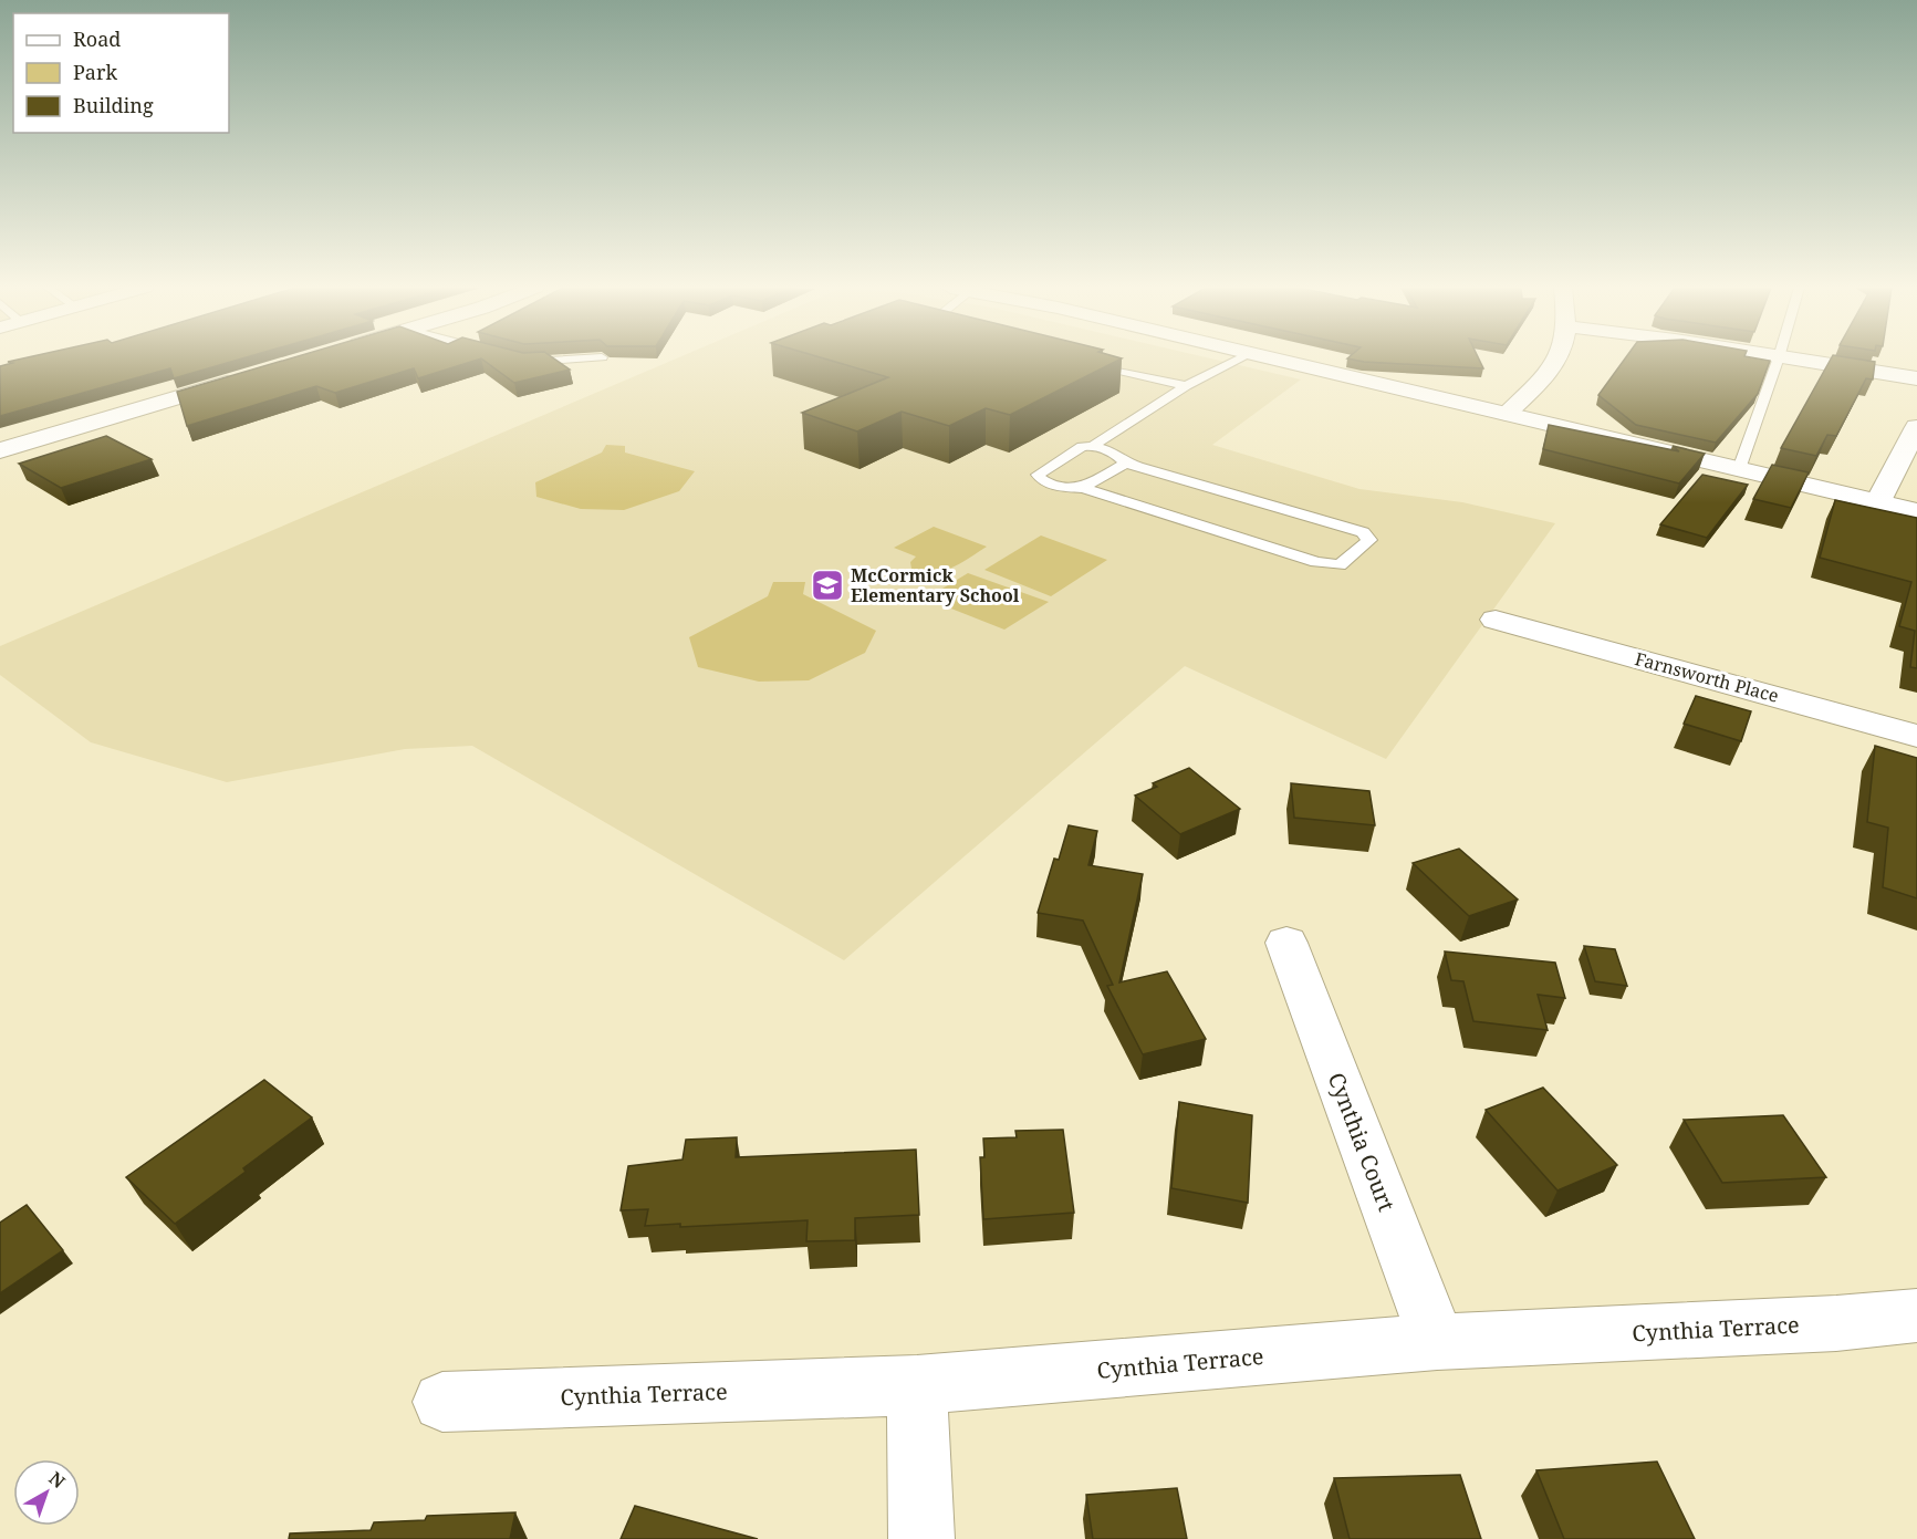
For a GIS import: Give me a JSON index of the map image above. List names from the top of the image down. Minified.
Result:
{"streets":{"street":["Farnsworth Place","Cynthia Court","Cynthia Terrace"]},"crossings":[["Cynthia Court","Cynthia Terrace"]],"places":{"school or university":["McCormick Elementary School"]},"legend":["Road","Park","Building"],"north":"top right"}
